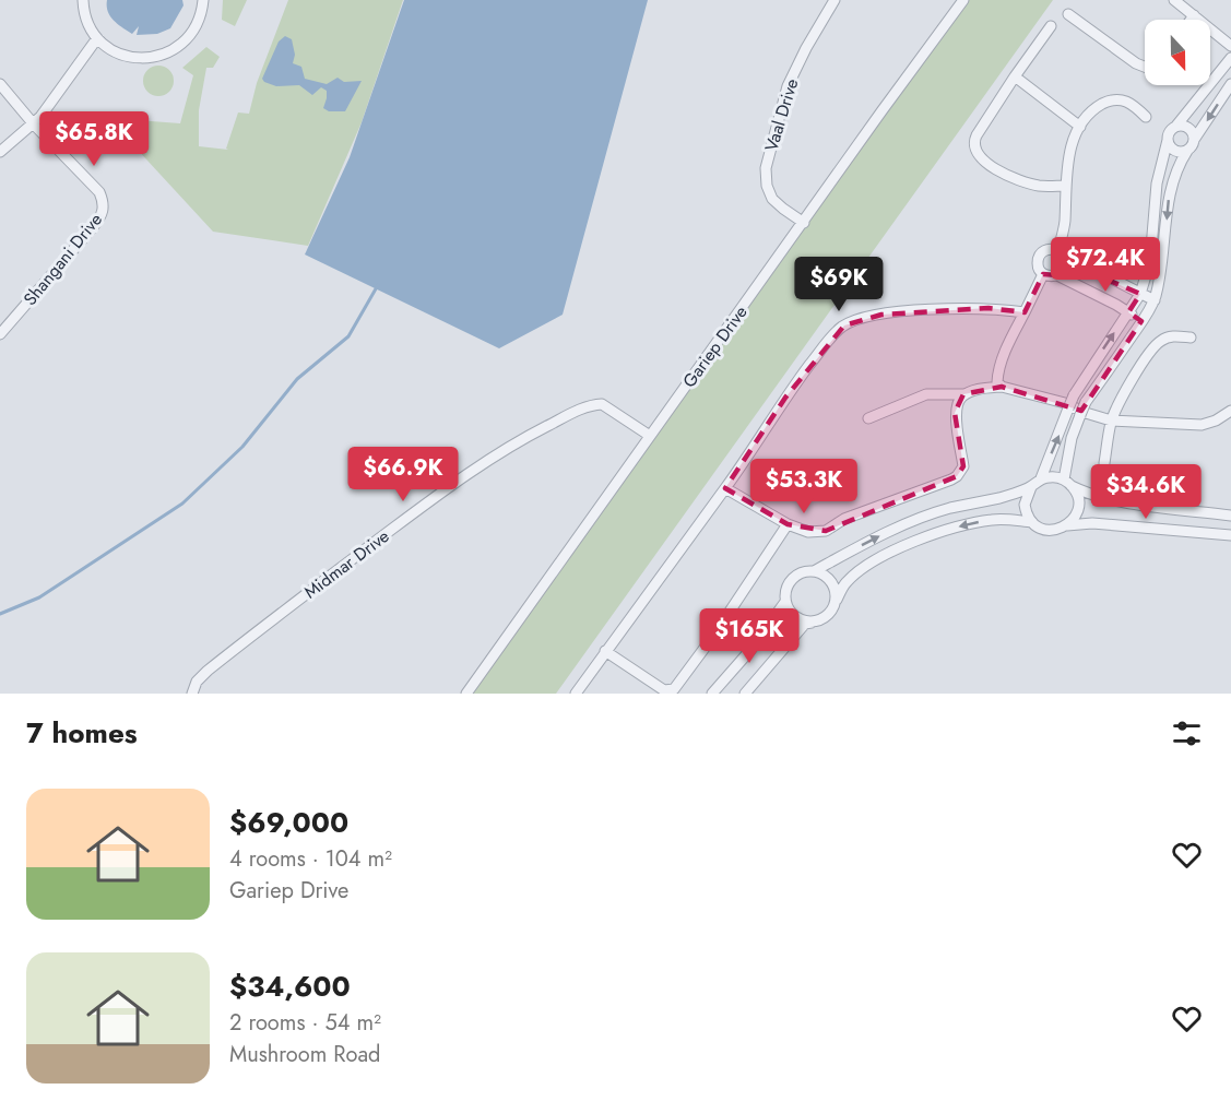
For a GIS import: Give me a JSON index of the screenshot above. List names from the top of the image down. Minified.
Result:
{"streets":{"street":["Vaal Drive","Shangani Drive","Gariep Drive","Midmar Drive"]},"crossings":[["Vaal Drive","Gariep Drive"],["Gariep Drive","Midmar Drive"]],"north":"bottom","page":{"price":["$65.8K","$72.4K","$69K","$66.9K","$53.3K","$34.6K","$165K"],"heading":"7 homes","list":[{"name":"$69,000","note":"4 rooms · 104 m² · Gariep Drive"},{"name":"$34,600","note":"2 rooms · 54 m² · Mushroom Road"}]}}
